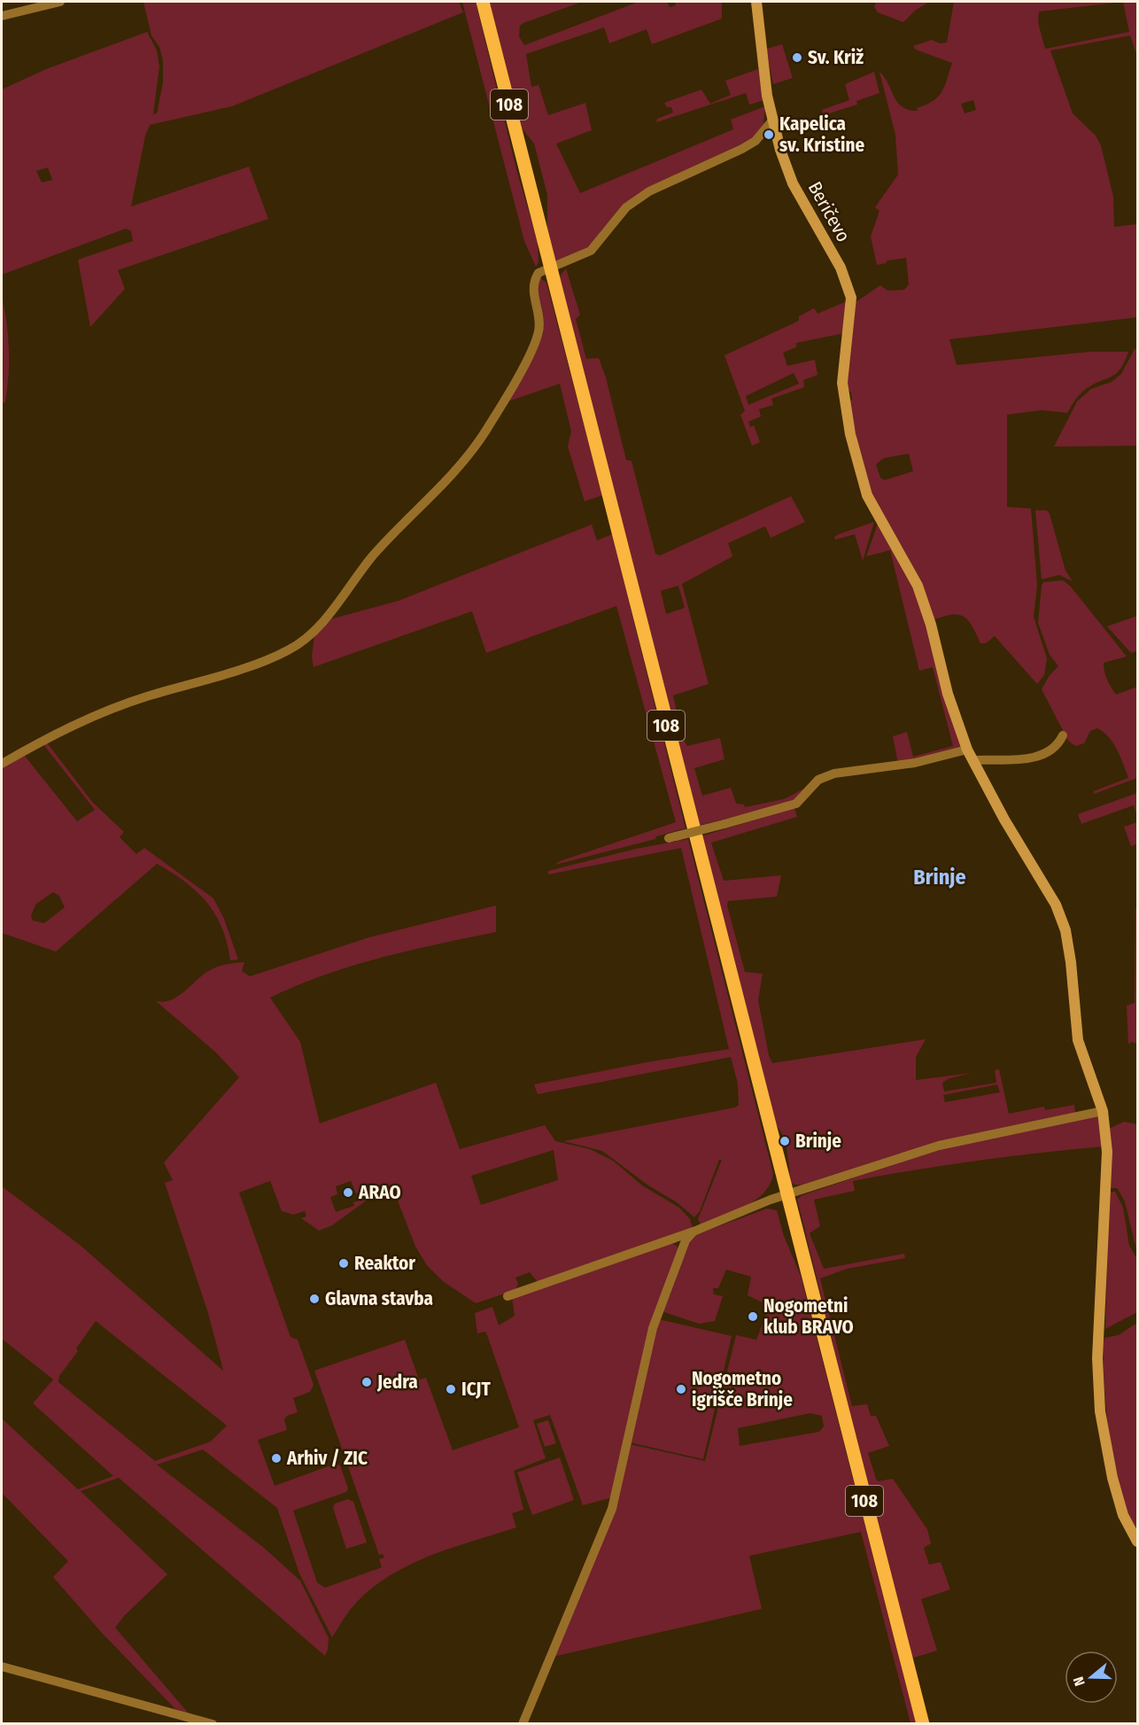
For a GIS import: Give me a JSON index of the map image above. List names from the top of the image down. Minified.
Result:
{"streets":{"main road":["108"],"street":["Beričevo"]},"districts":["Brinje"],"places":["Sv. Križ","Kapelica sv. Kristine","Brinje","ARAO","Reaktor","Glavna stavba","Nogometni klub BRAVO","Jedra","ICJT","Nogometno igrišče Brinje","Arhiv / ZIC"],"north":"left"}
